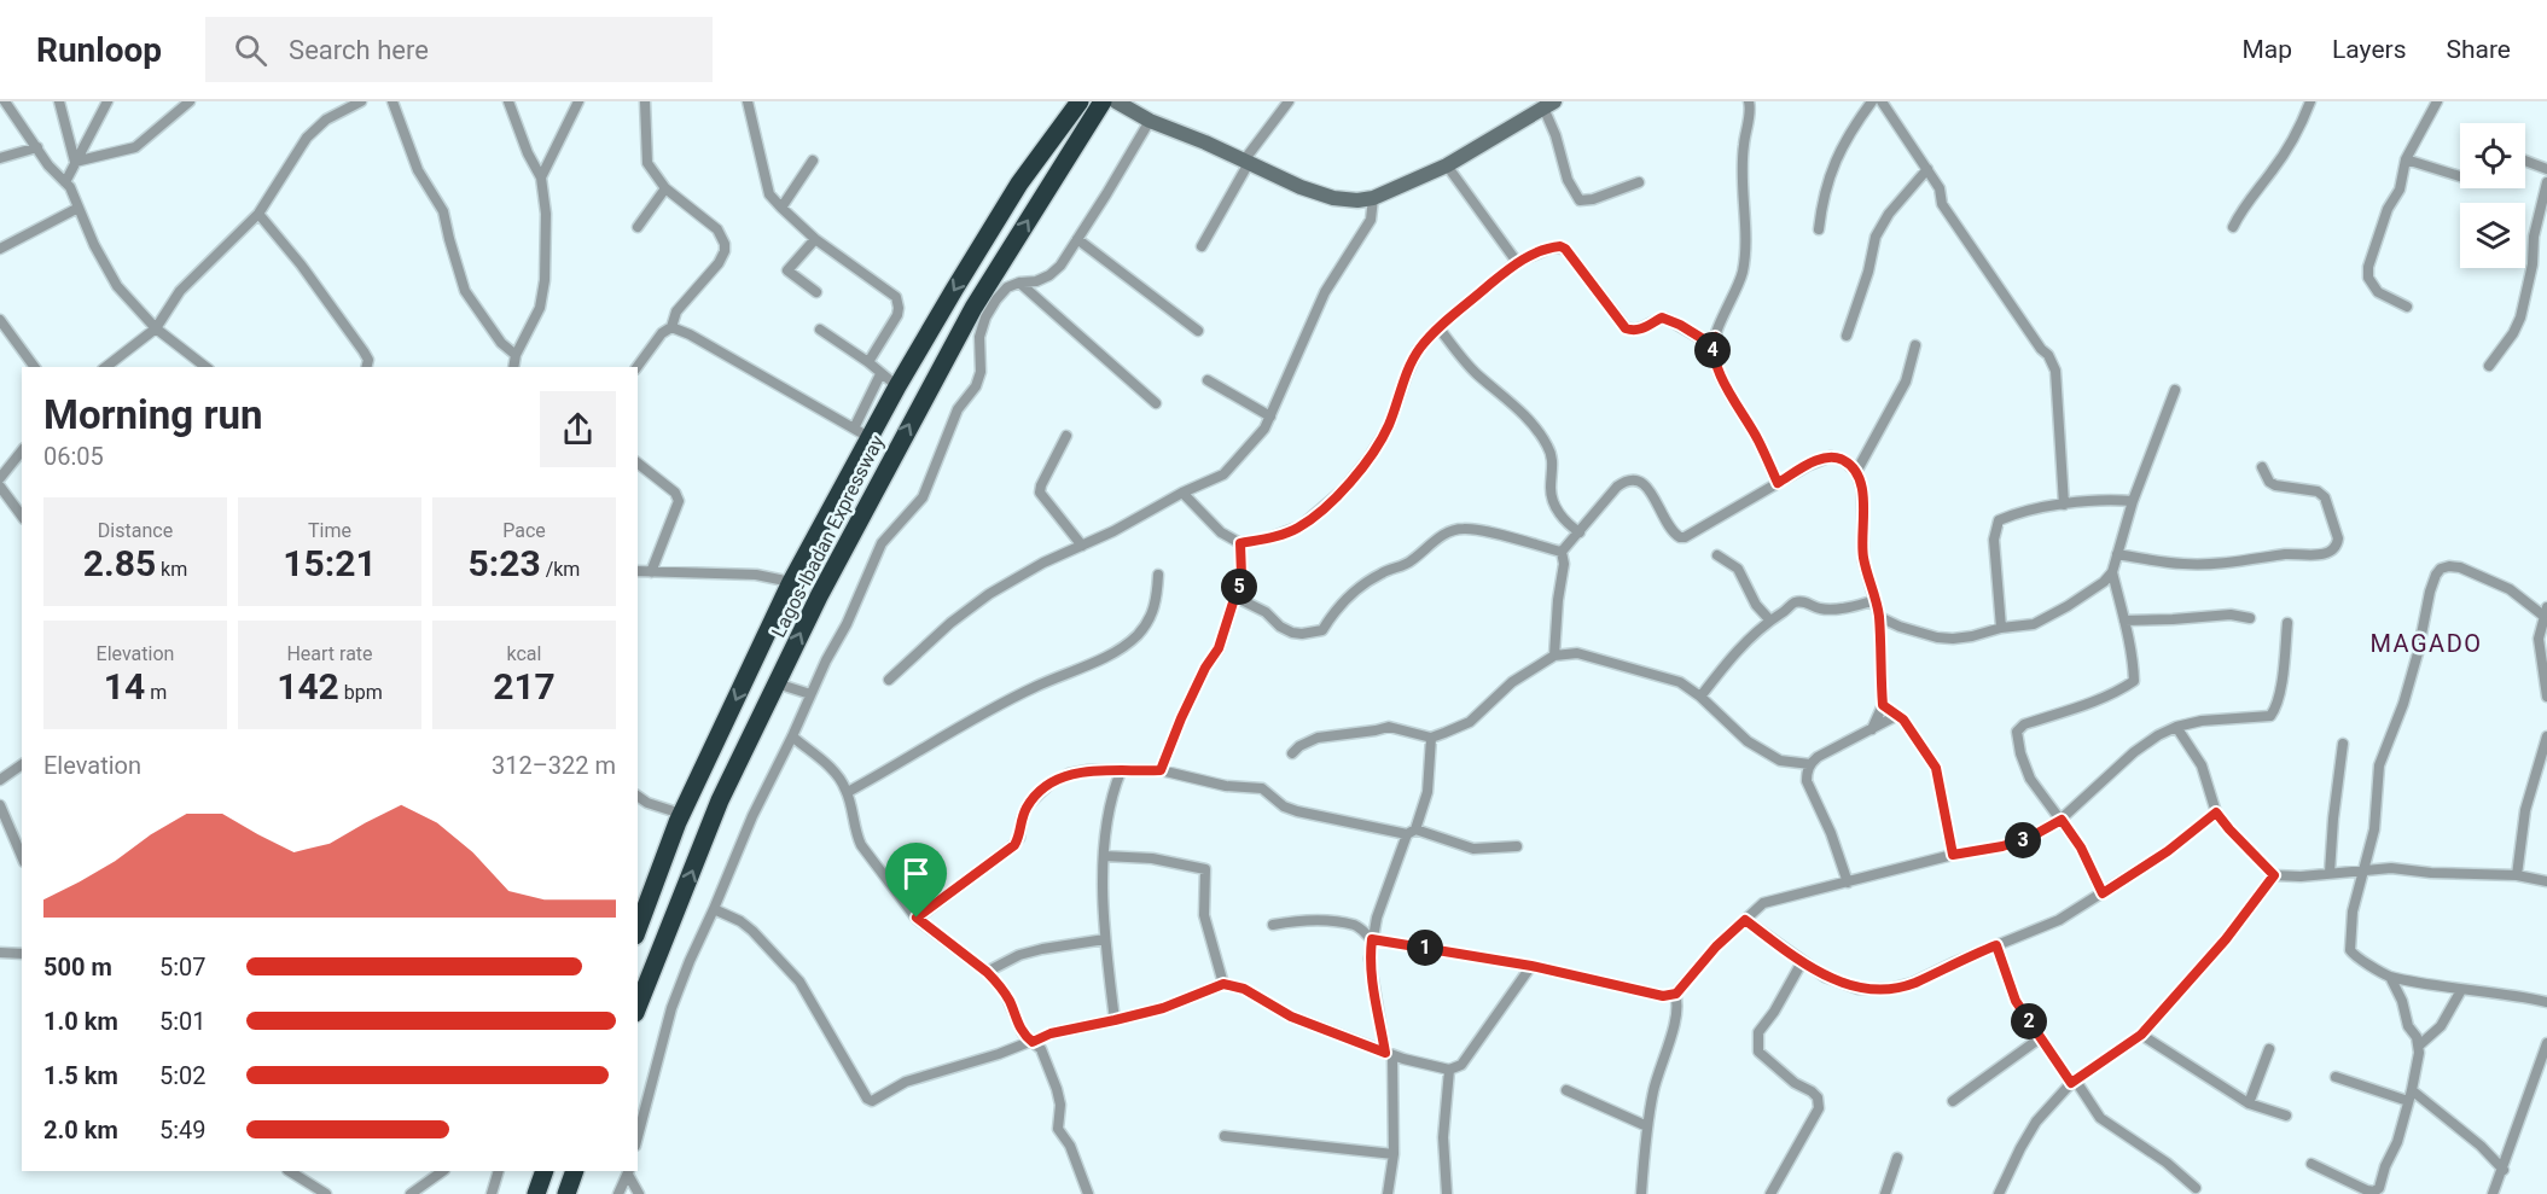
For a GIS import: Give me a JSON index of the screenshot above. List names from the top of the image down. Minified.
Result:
{"streets":{"highway":["Lagos-Ibadan Expressway"]},"districts":["MAGADO"],"page":{"header":"Runloop","search":"Search here","nav":["Map","Layers","Share"],"pins":["4","5","3","1","2"],"heading":["Morning run","06:05"],"stats":[["Distance","2.85 km"],["Time","15:21"],["Pace","5:23 /km"],["Elevation","14 m"],["Heart rate","142 bpm"],["kcal","217"]],"chart":["Elevation","312–322 m"],"list":[{"name":"500 m","note":"5:07"},{"name":"1.0 km","note":"5:01"},{"name":"1.5 km","note":"5:02"},{"name":"2.0 km","note":"5:49"}]}}
